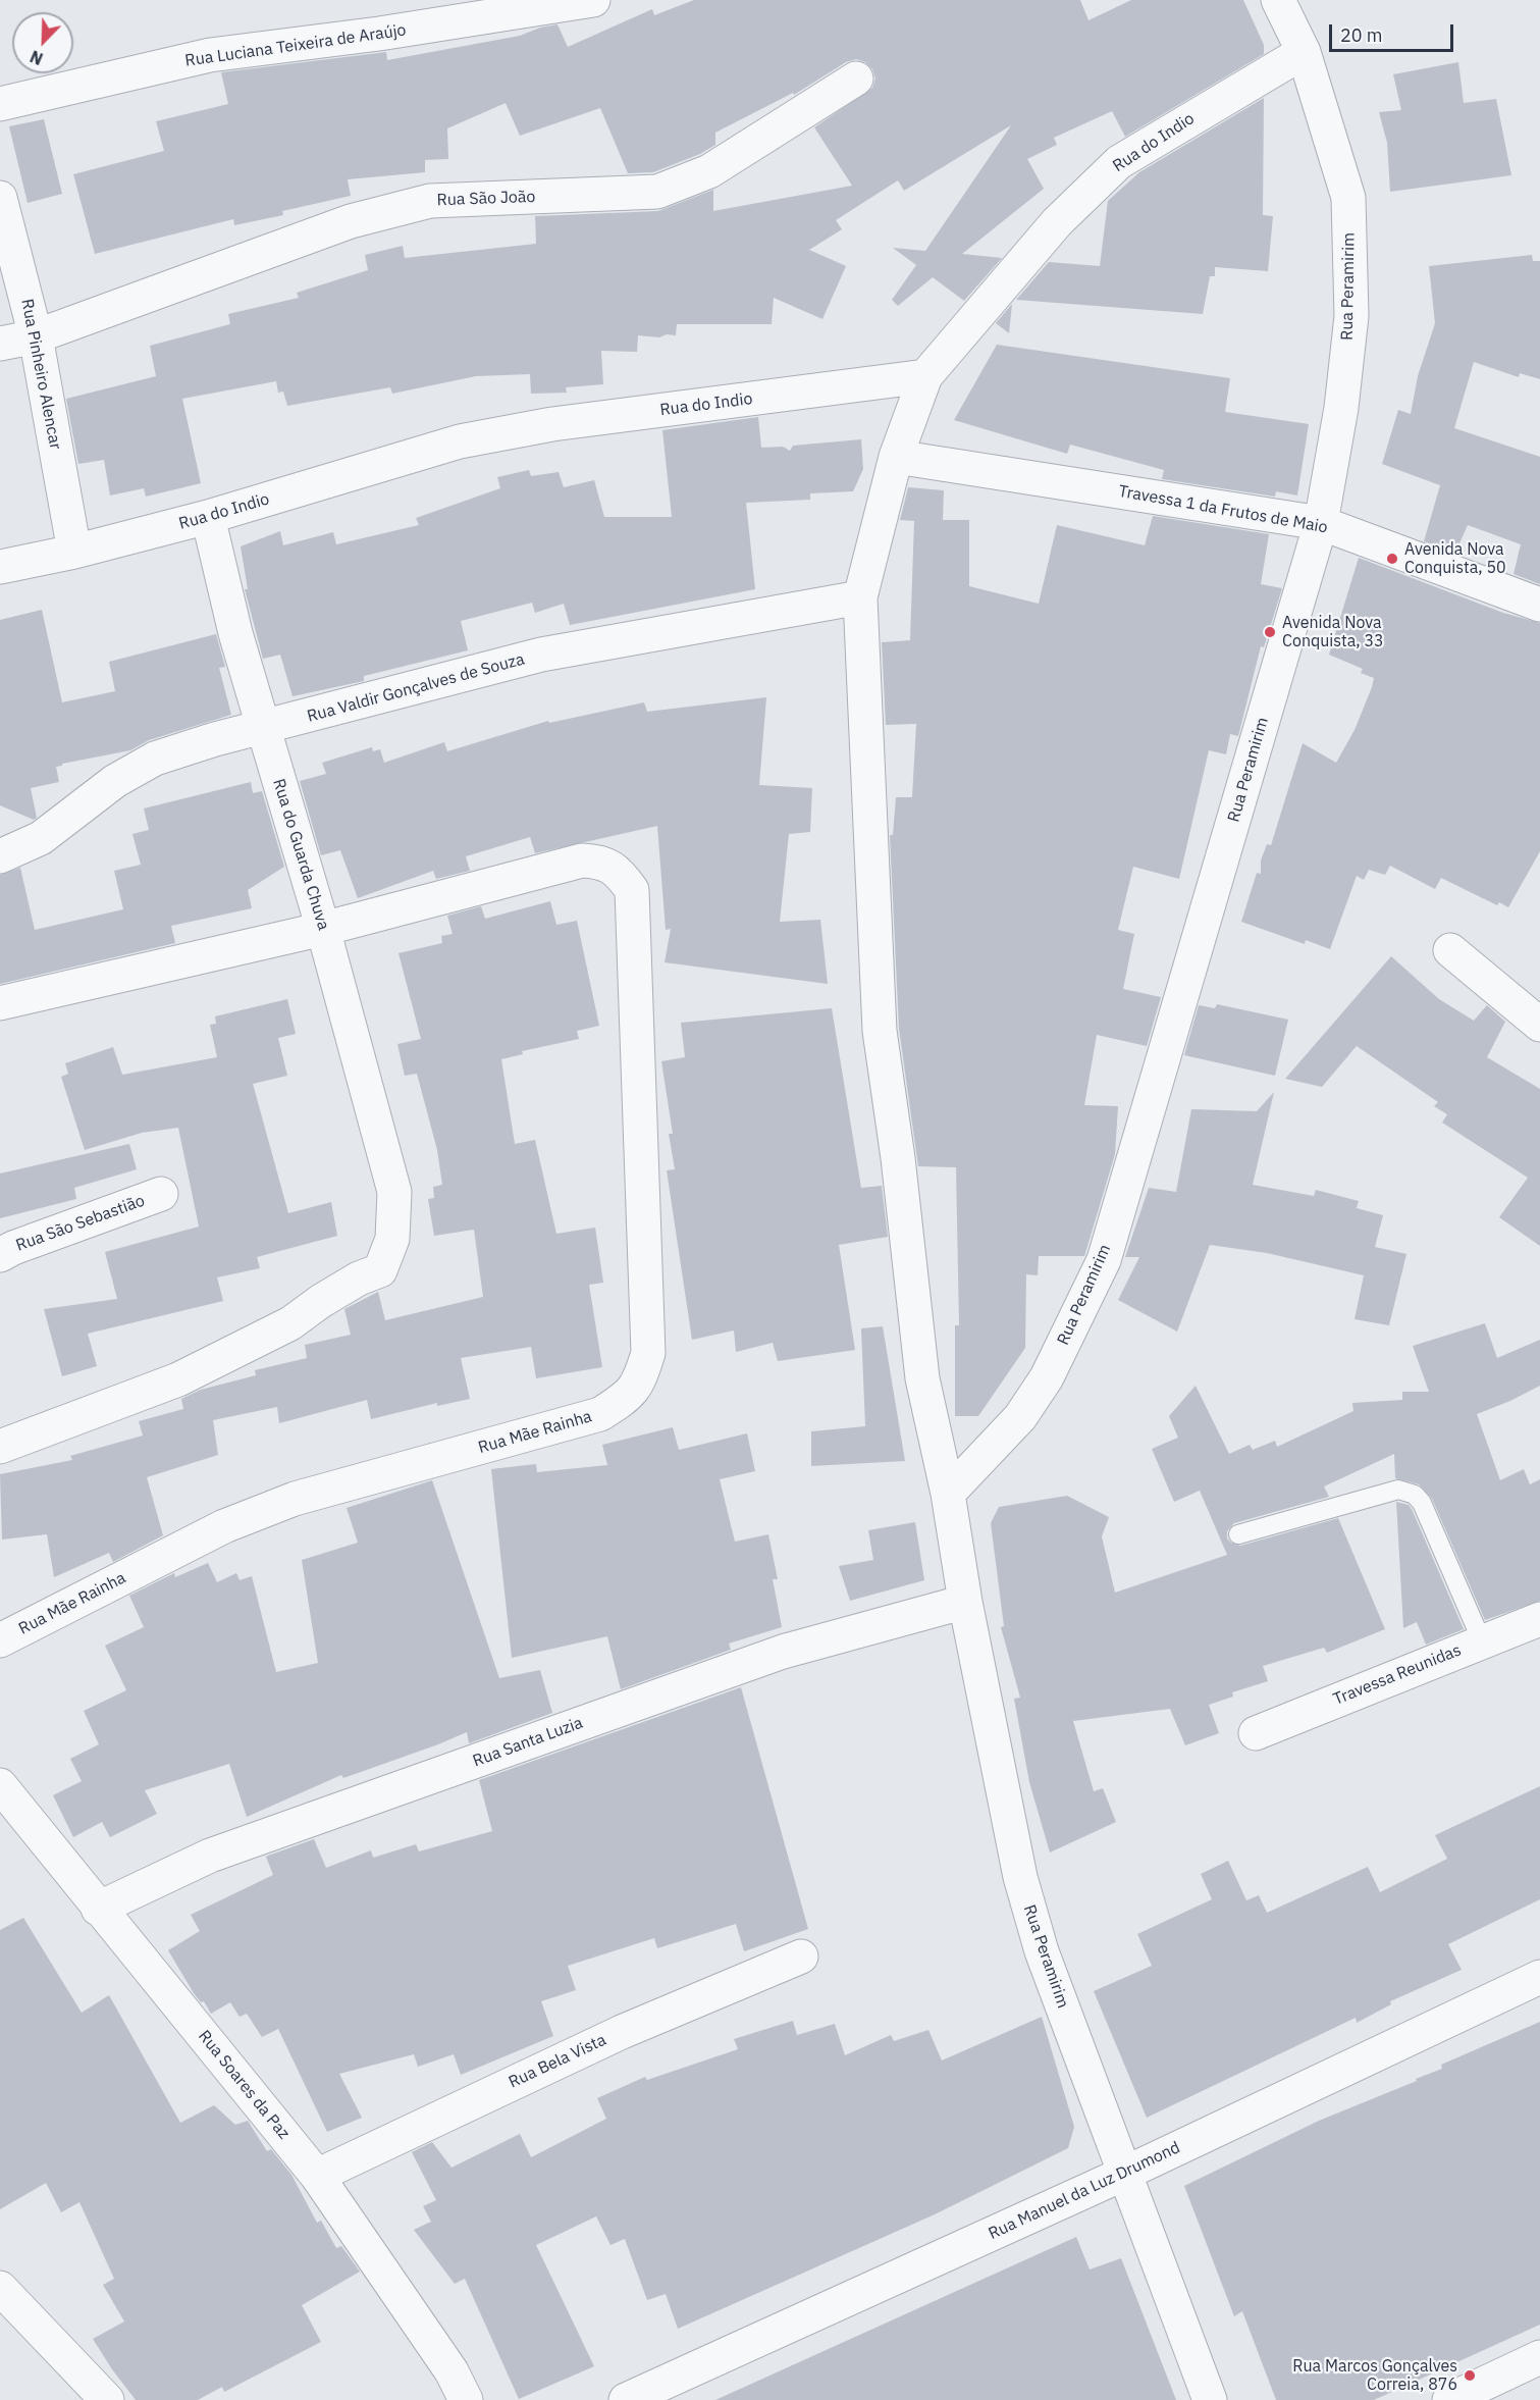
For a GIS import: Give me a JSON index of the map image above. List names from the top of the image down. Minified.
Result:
{"streets":{"street":["Rua Luciana Teixeira de Araújo","Rua do Indio","Rua São João","Rua Peramirim","Rua Pinheiro Alencar","Travessa 1 da Frutos de Maio","Rua Valdir Gonçalves de Souza","Rua do Guarda Chuva","Rua São Sebastião","Rua Mãe Rainha","Travessa Reunidas","Rua Santa Luzia","Rua Bela Vista","Rua Soares da Paz","Rua Manuel da Luz Drumond"]},"crossings":[["Rua do Indio","Rua Peramirim"],["Rua do Indio","Rua Pinheiro Alencar"],["Rua do Indio","Rua do Guarda Chuva"],["Rua São João","Rua Pinheiro Alencar"],["Rua Peramirim","Travessa 1 da Frutos de Maio"],["Rua Peramirim","Rua Valdir Gonçalves de Souza"],["Rua Peramirim","Rua Santa Luzia"],["Rua Peramirim","Rua Manuel da Luz Drumond"],["Rua Valdir Gonçalves de Souza","Rua do Guarda Chuva"],["Rua do Guarda Chuva","Rua Mãe Rainha"],["Rua Santa Luzia","Rua Soares da Paz"],["Rua Bela Vista","Rua Soares da Paz"]],"places":["Avenida Nova Conquista, 50","Avenida Nova Conquista, 33","Rua Marcos Gonçalves Correia, 876"],"scale_bar":"20 m","north":"bottom left"}
